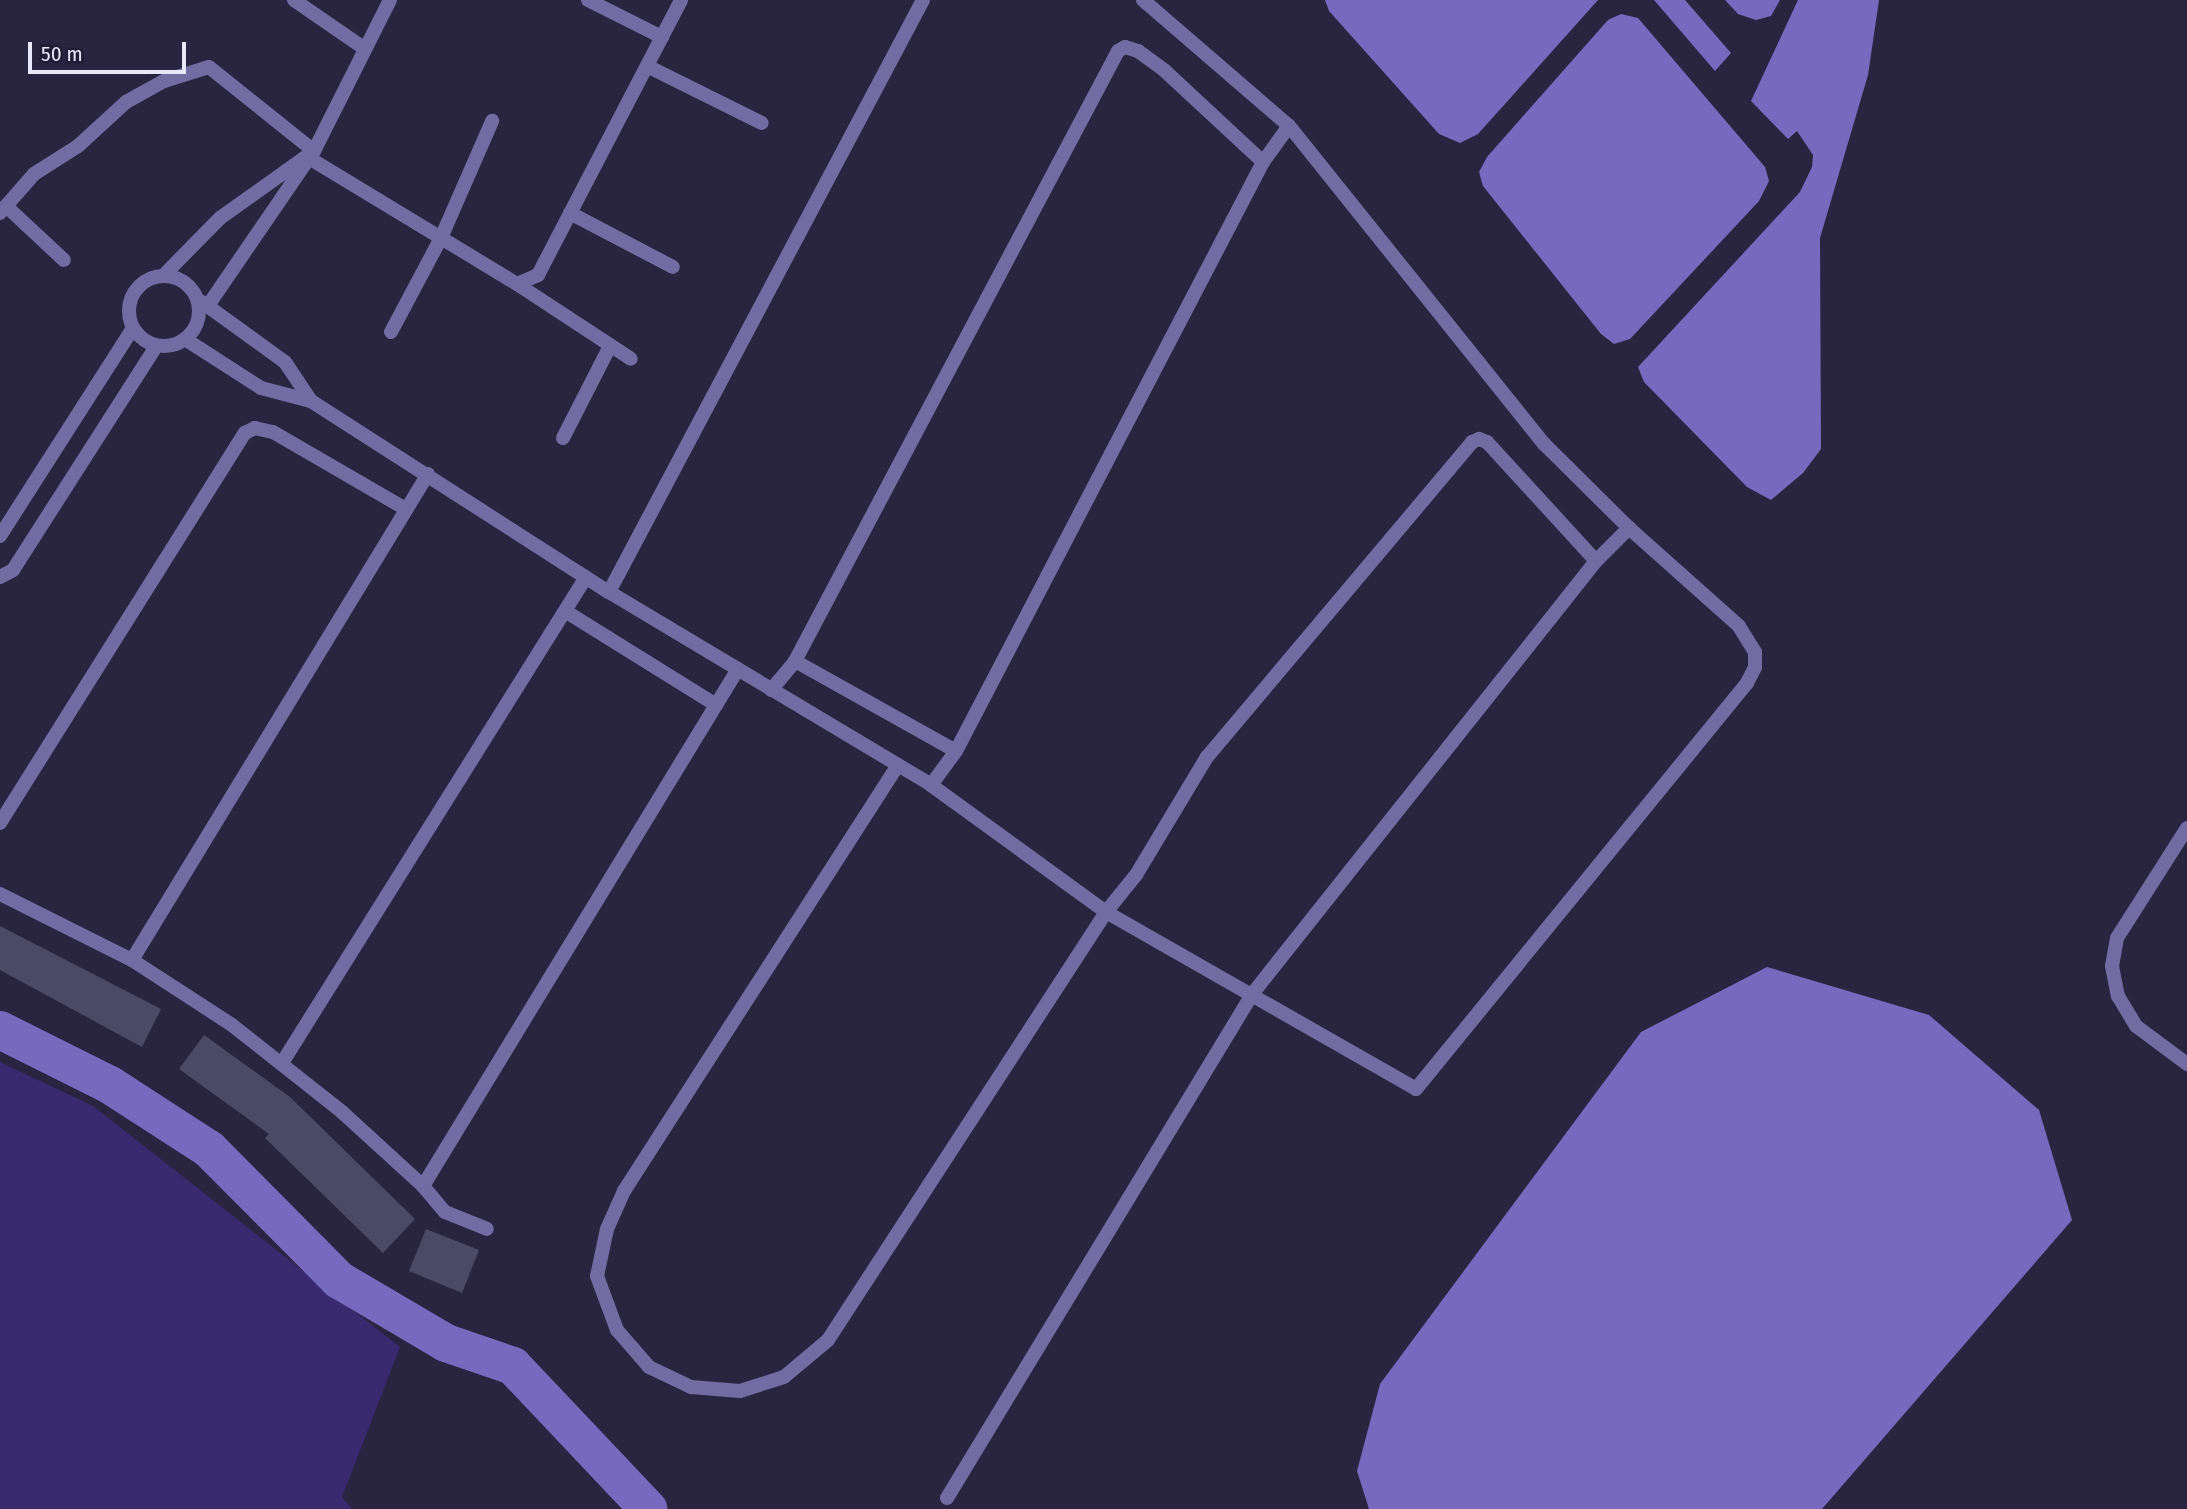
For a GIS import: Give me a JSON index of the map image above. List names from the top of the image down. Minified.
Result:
{"scale_bar":"50 m"}
